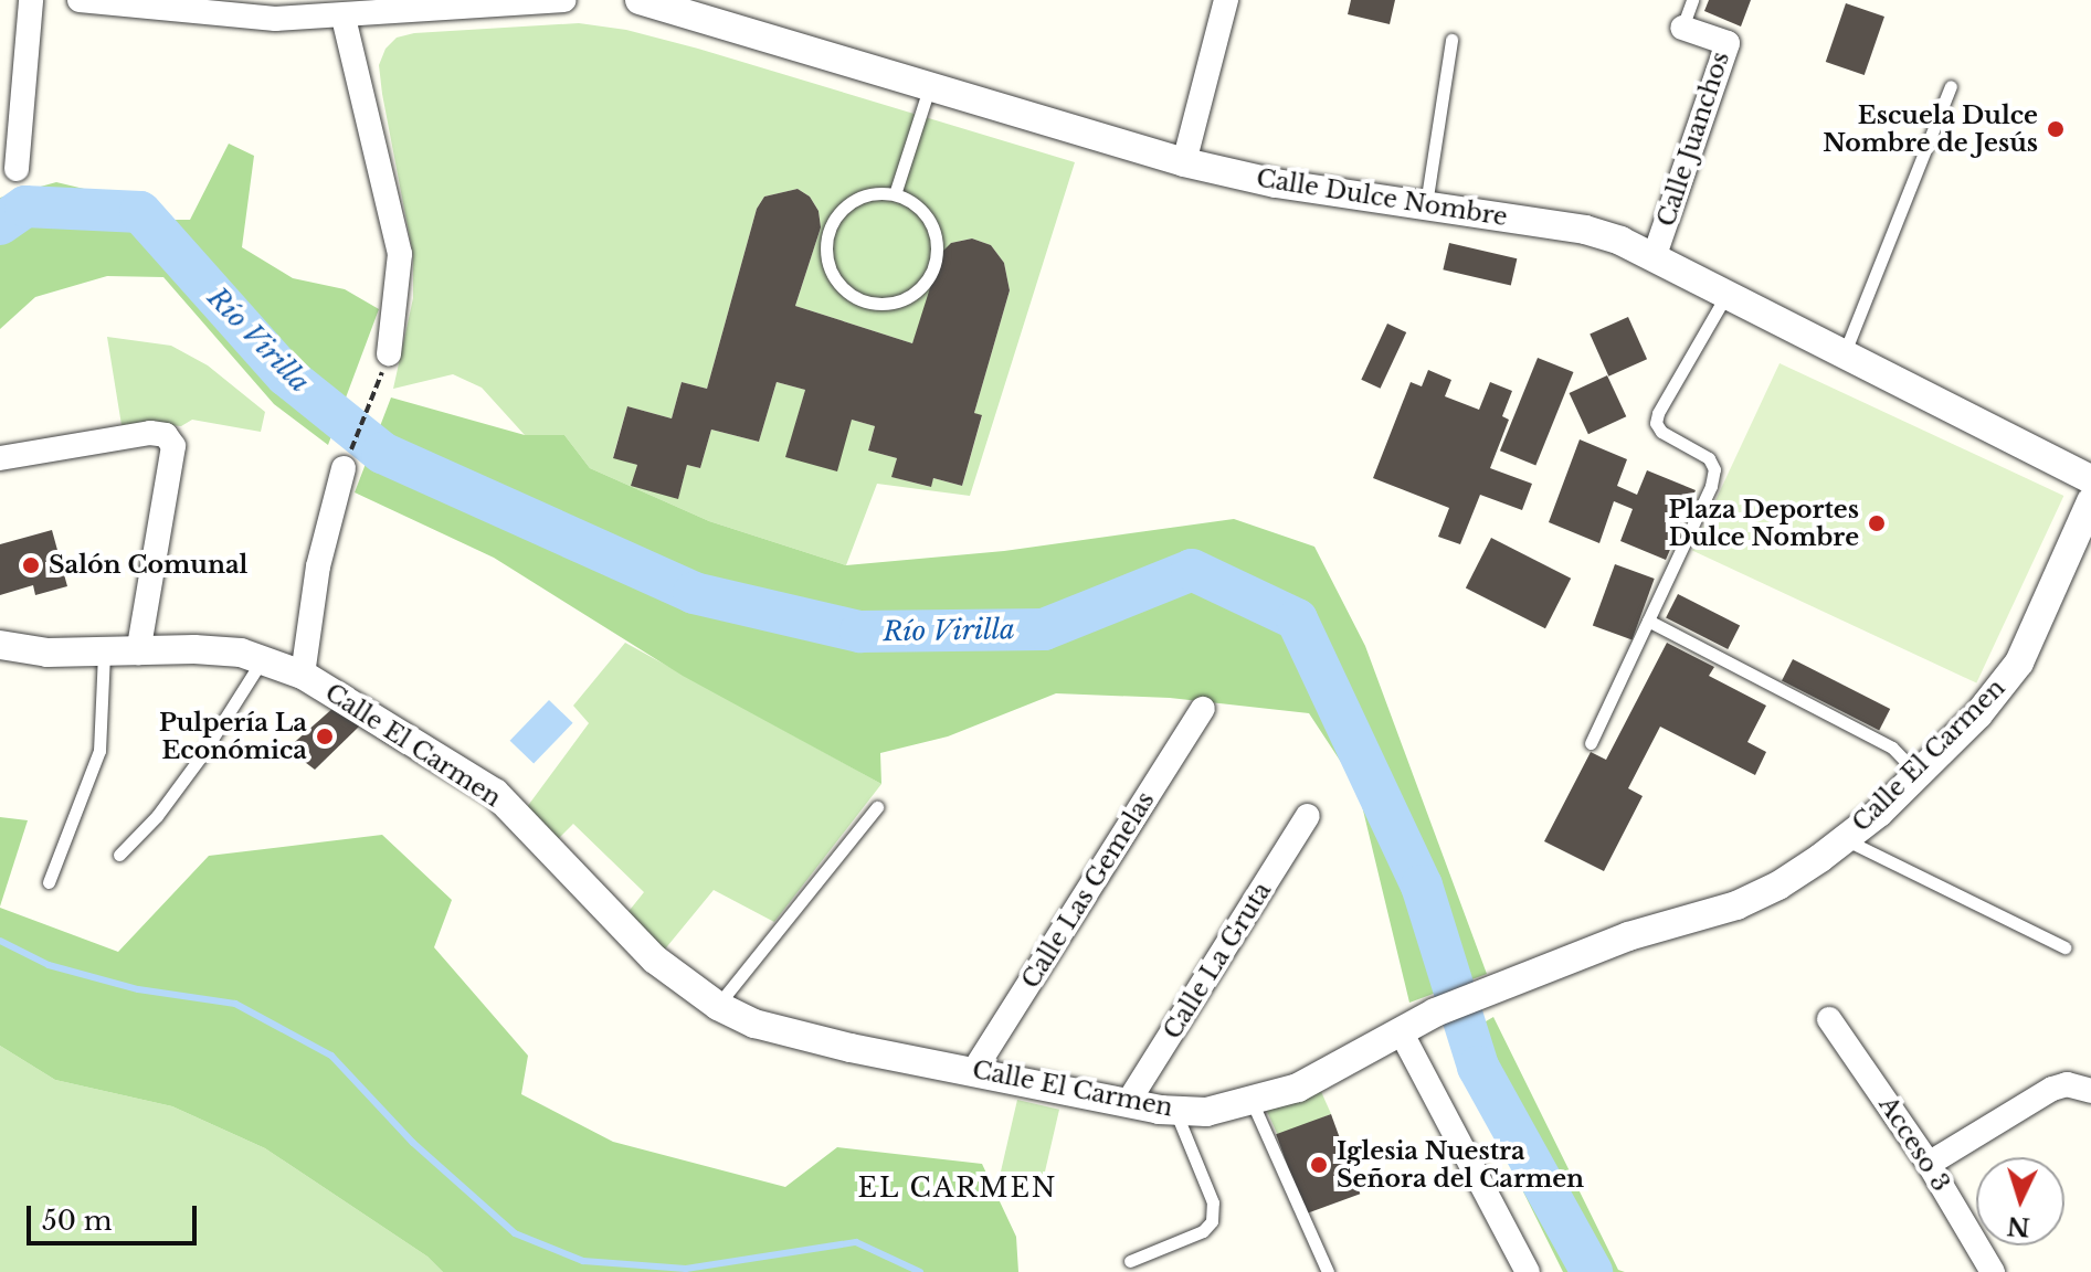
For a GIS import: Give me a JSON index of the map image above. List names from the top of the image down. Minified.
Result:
{"streets":{"street":["Calle Juanchos","Calle Dulce Nombre","Calle El Carmen","Calle Las Gemelas","Calle La Gruta","Acceso 3"]},"crossings":[["Calle Juanchos","Calle Dulce Nombre"],["Calle El Carmen","Calle Las Gemelas"],["Calle El Carmen","Calle La Gruta"]],"districts":["EL CARMEN"],"water":["Río Virilla"],"places":["Escuela Dulce Nombre de Jesús","Plaza Deportes Dulce Nombre","Salón Comunal","Pulpería La Económica","Iglesia Nuestra Señora del Carmen"],"scale_bar":"50 m","north":"bottom"}
